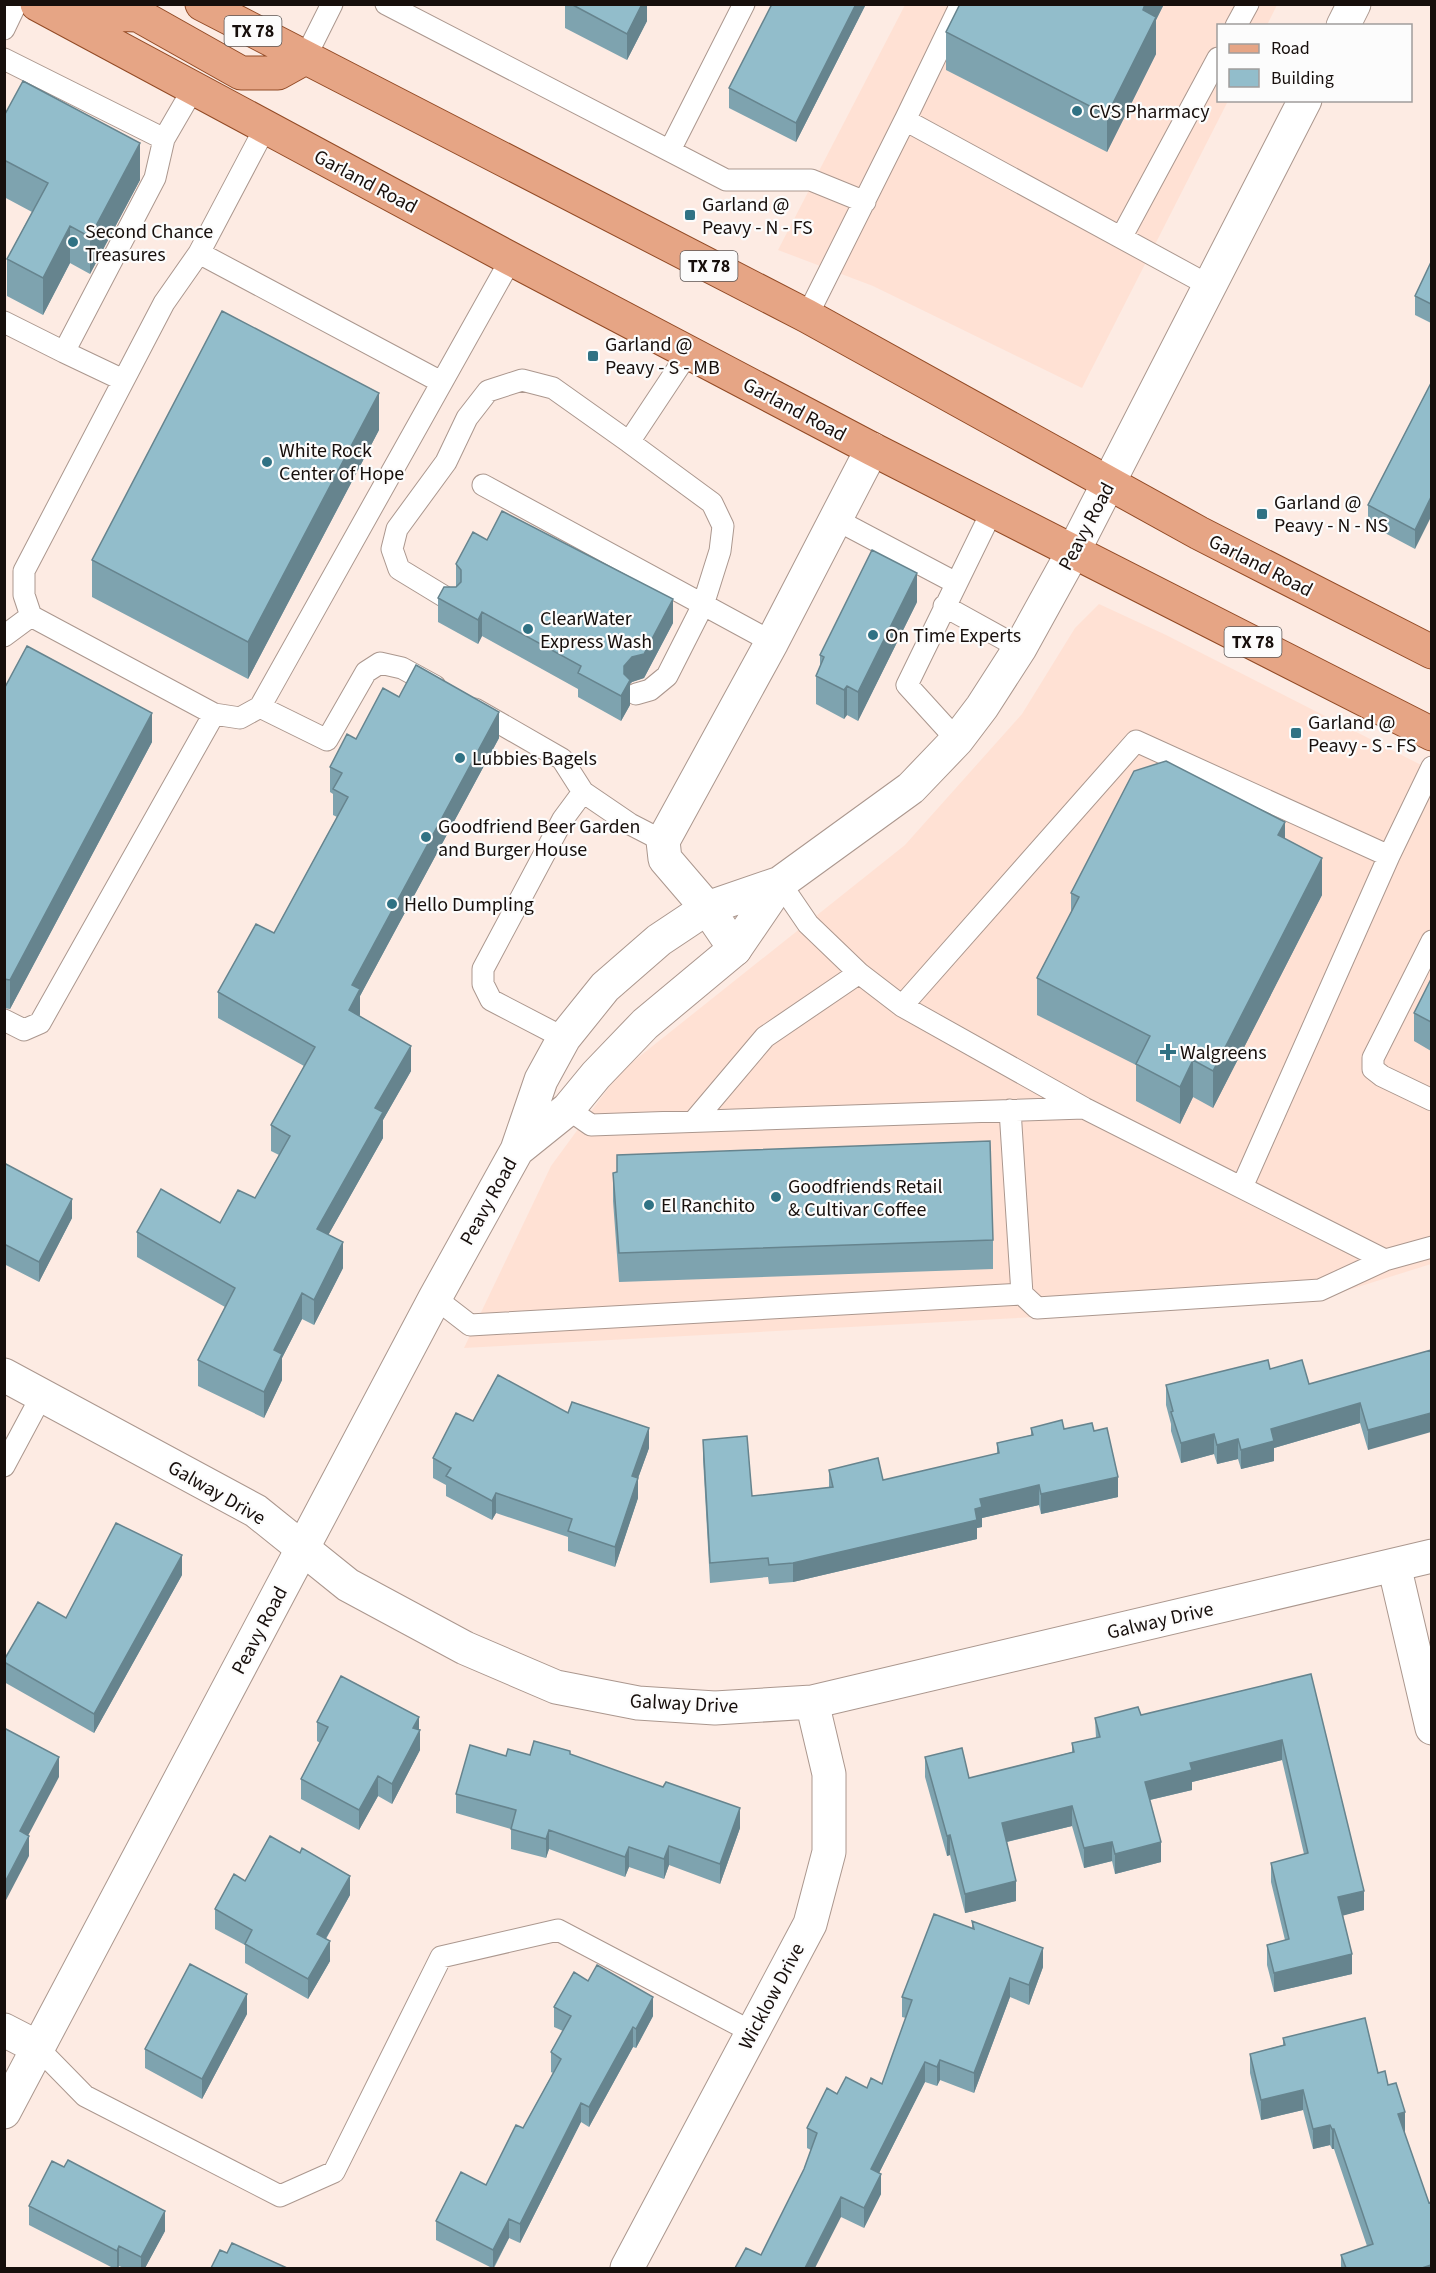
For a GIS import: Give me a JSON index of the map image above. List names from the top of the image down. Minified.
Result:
{"streets":{"main road":["TX 78","Garland Road"],"street":["Peavy Road","Galway Drive","Wicklow Drive"]},"crossings":[["Garland Road","Peavy Road"],["Peavy Road","Galway Drive"],["Galway Drive","Wicklow Drive"]],"places":{"other":["CVS Pharmacy","Second Chance Treasures","White Rock Center of Hope","ClearWater Express Wash","On Time Experts","Lubbies Bagels","Goodfriend Beer Garden and Burger House","Hello Dumpling","Goodfriends Retail & Cultivar Coffee","El Ranchito"],"transit":["Garland @ Peavy - N - FS","Garland @ Peavy - S - MB","Garland @ Peavy - N - NS","Garland @ Peavy - S - FS"],"health":["Walgreens"]},"legend":["Road","Building"]}
